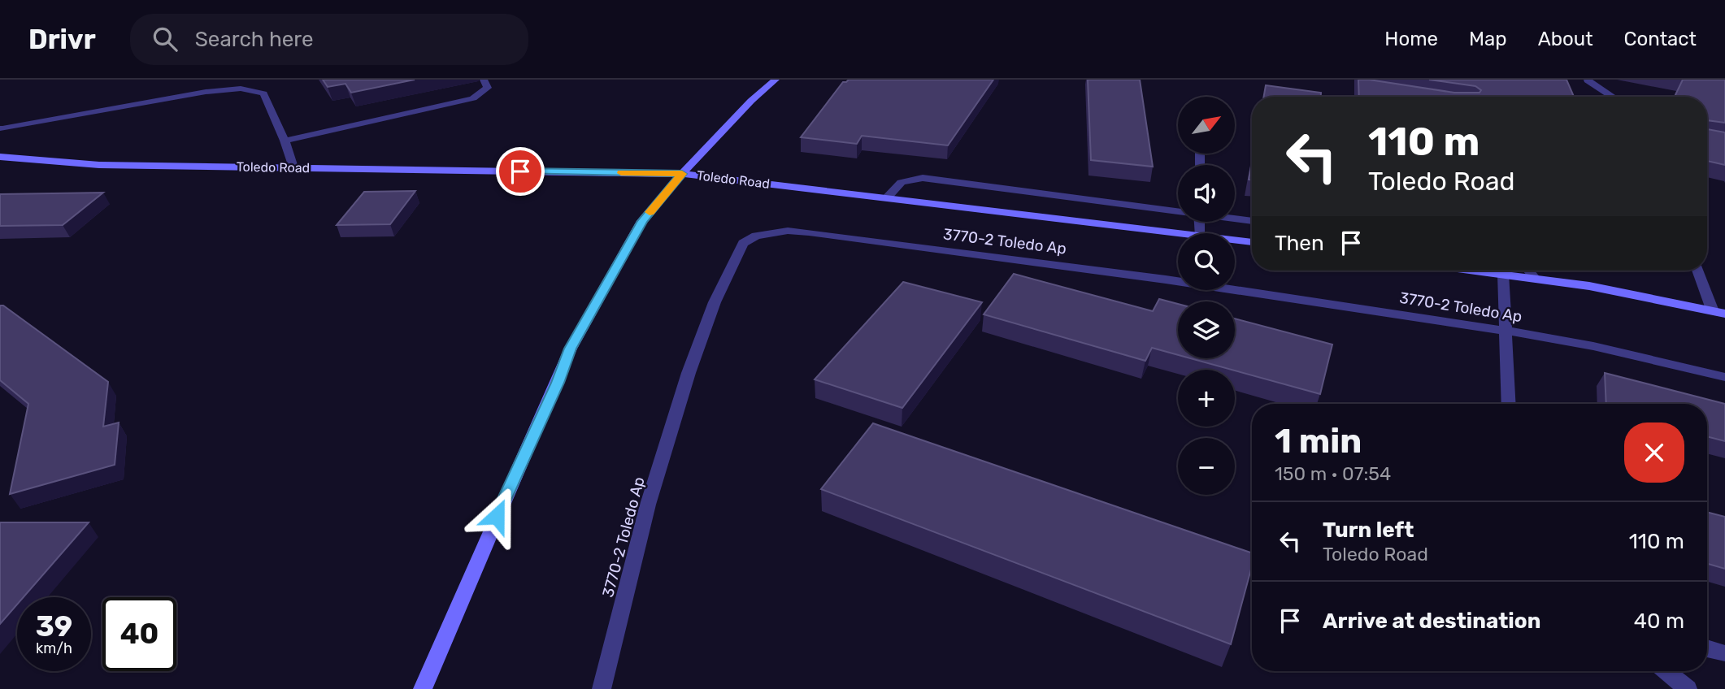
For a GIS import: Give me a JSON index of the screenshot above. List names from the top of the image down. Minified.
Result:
{"streets":{"street":["Toledo Road","3770-2 Toledo Ap"]},"north":"top right","page":{"header":"Drivr","search":"Search here","nav":["Home","Map","About","Contact"],"map_buttons":["+","−"],"turn":["110 m","Toledo Road"],"then":"Then","heading":["1 min","150 m · 07:54"],"list":[{"name":"Turn left","note":"Toledo Road","value":"110 m"},{"name":"Arrive at destination","value":"40 m"}],"speed":"39 km/h","limit":"40"}}
